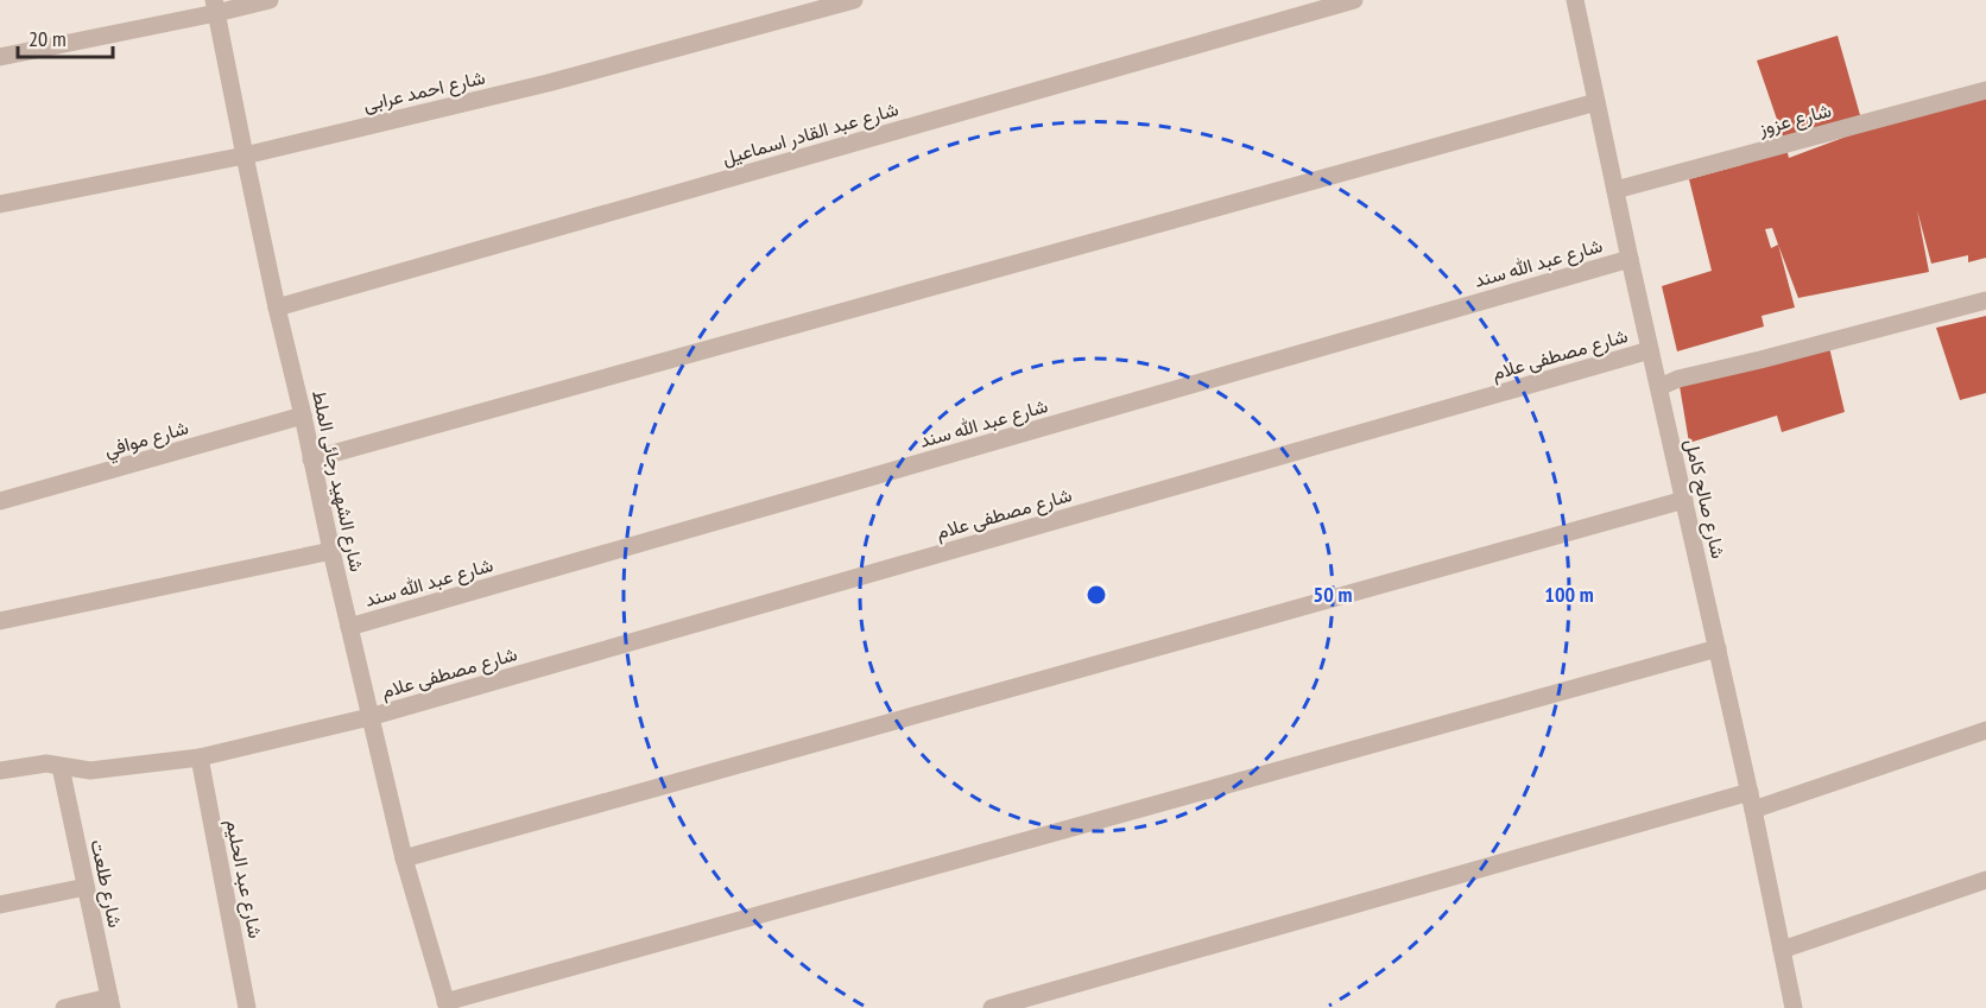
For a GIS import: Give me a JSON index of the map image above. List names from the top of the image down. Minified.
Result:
{"streets":{"street":["شارع احمد عرابى","شارع عزوز","شارع عبد القادر اسماعيل","شارع عبد الله سند","شارع مصطفى علام","شارع موافي","شارع الشهيد رجائى الملط","شارع صالح كامل","شارع عبد الحليم","شارع طلعت"]},"crossings":[["شارع احمد عرابى","شارع الشهيد رجائى الملط"],["شارع عزوز","شارع صالح كامل"],["شارع عبد القادر اسماعيل","شارع الشهيد رجائى الملط"],["شارع عبد الله سند","شارع الشهيد رجائى الملط"],["شارع عبد الله سند","شارع صالح كامل"],["شارع مصطفى علام","شارع الشهيد رجائى الملط"],["شارع مصطفى علام","شارع صالح كامل"],["شارع مصطفى علام","شارع عبد الحليم"],["شارع مصطفى علام","شارع طلعت"],["شارع موافي","شارع الشهيد رجائى الملط"]],"scale_bar":"20 m","rings":["50 m","100 m"]}
